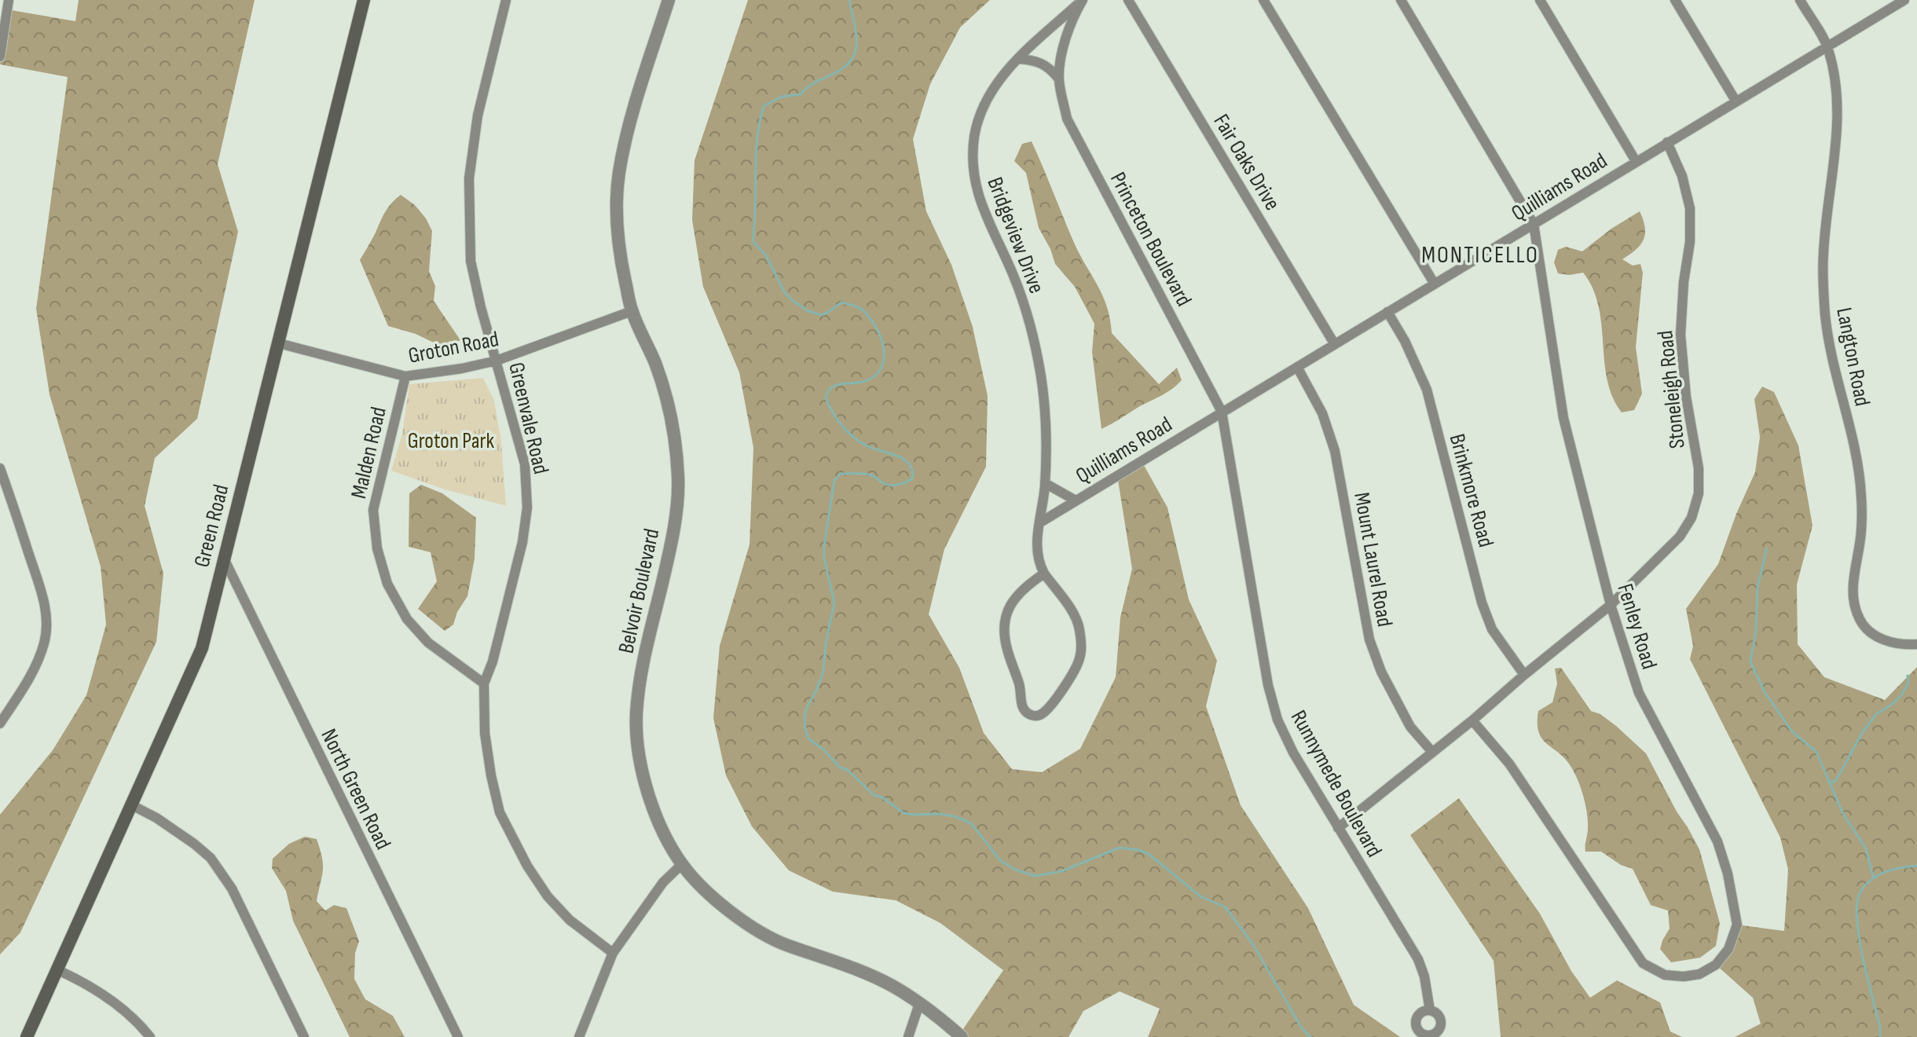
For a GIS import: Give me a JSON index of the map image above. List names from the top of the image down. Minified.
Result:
{"streets":{"main road":["Green Road"],"street":["Fair Oaks Drive","Quilliams Road","Bridgeview Drive","Princeton Boulevard","Groton Road","Langton Road","Stoneleigh Road","Greenvale Road","Malden Road","Brinkmore Road","Mount Laurel Road","Belvoir Boulevard","Fenley Road","Runnymede Boulevard","North Green Road"]},"crossings":[["Fair Oaks Drive","Quilliams Road"],["Quilliams Road","Bridgeview Drive"],["Quilliams Road","Princeton Boulevard"],["Quilliams Road","Langton Road"],["Quilliams Road","Stoneleigh Road"],["Quilliams Road","Brinkmore Road"],["Quilliams Road","Mount Laurel Road"],["Quilliams Road","Fenley Road"],["Quilliams Road","Runnymede Boulevard"],["Bridgeview Drive","Princeton Boulevard"],["Princeton Boulevard","Runnymede Boulevard"],["Groton Road","Greenvale Road"],["Groton Road","Malden Road"],["Groton Road","Green Road"],["Groton Road","Belvoir Boulevard"],["Stoneleigh Road","Brinkmore Road"],["Stoneleigh Road","Mount Laurel Road"],["Stoneleigh Road","Fenley Road"],["Stoneleigh Road","Runnymede Boulevard"],["Greenvale Road","Malden Road"],["Green Road","North Green Road"]],"districts":["MONTICELLO"],"parks":["Groton Park"]}
